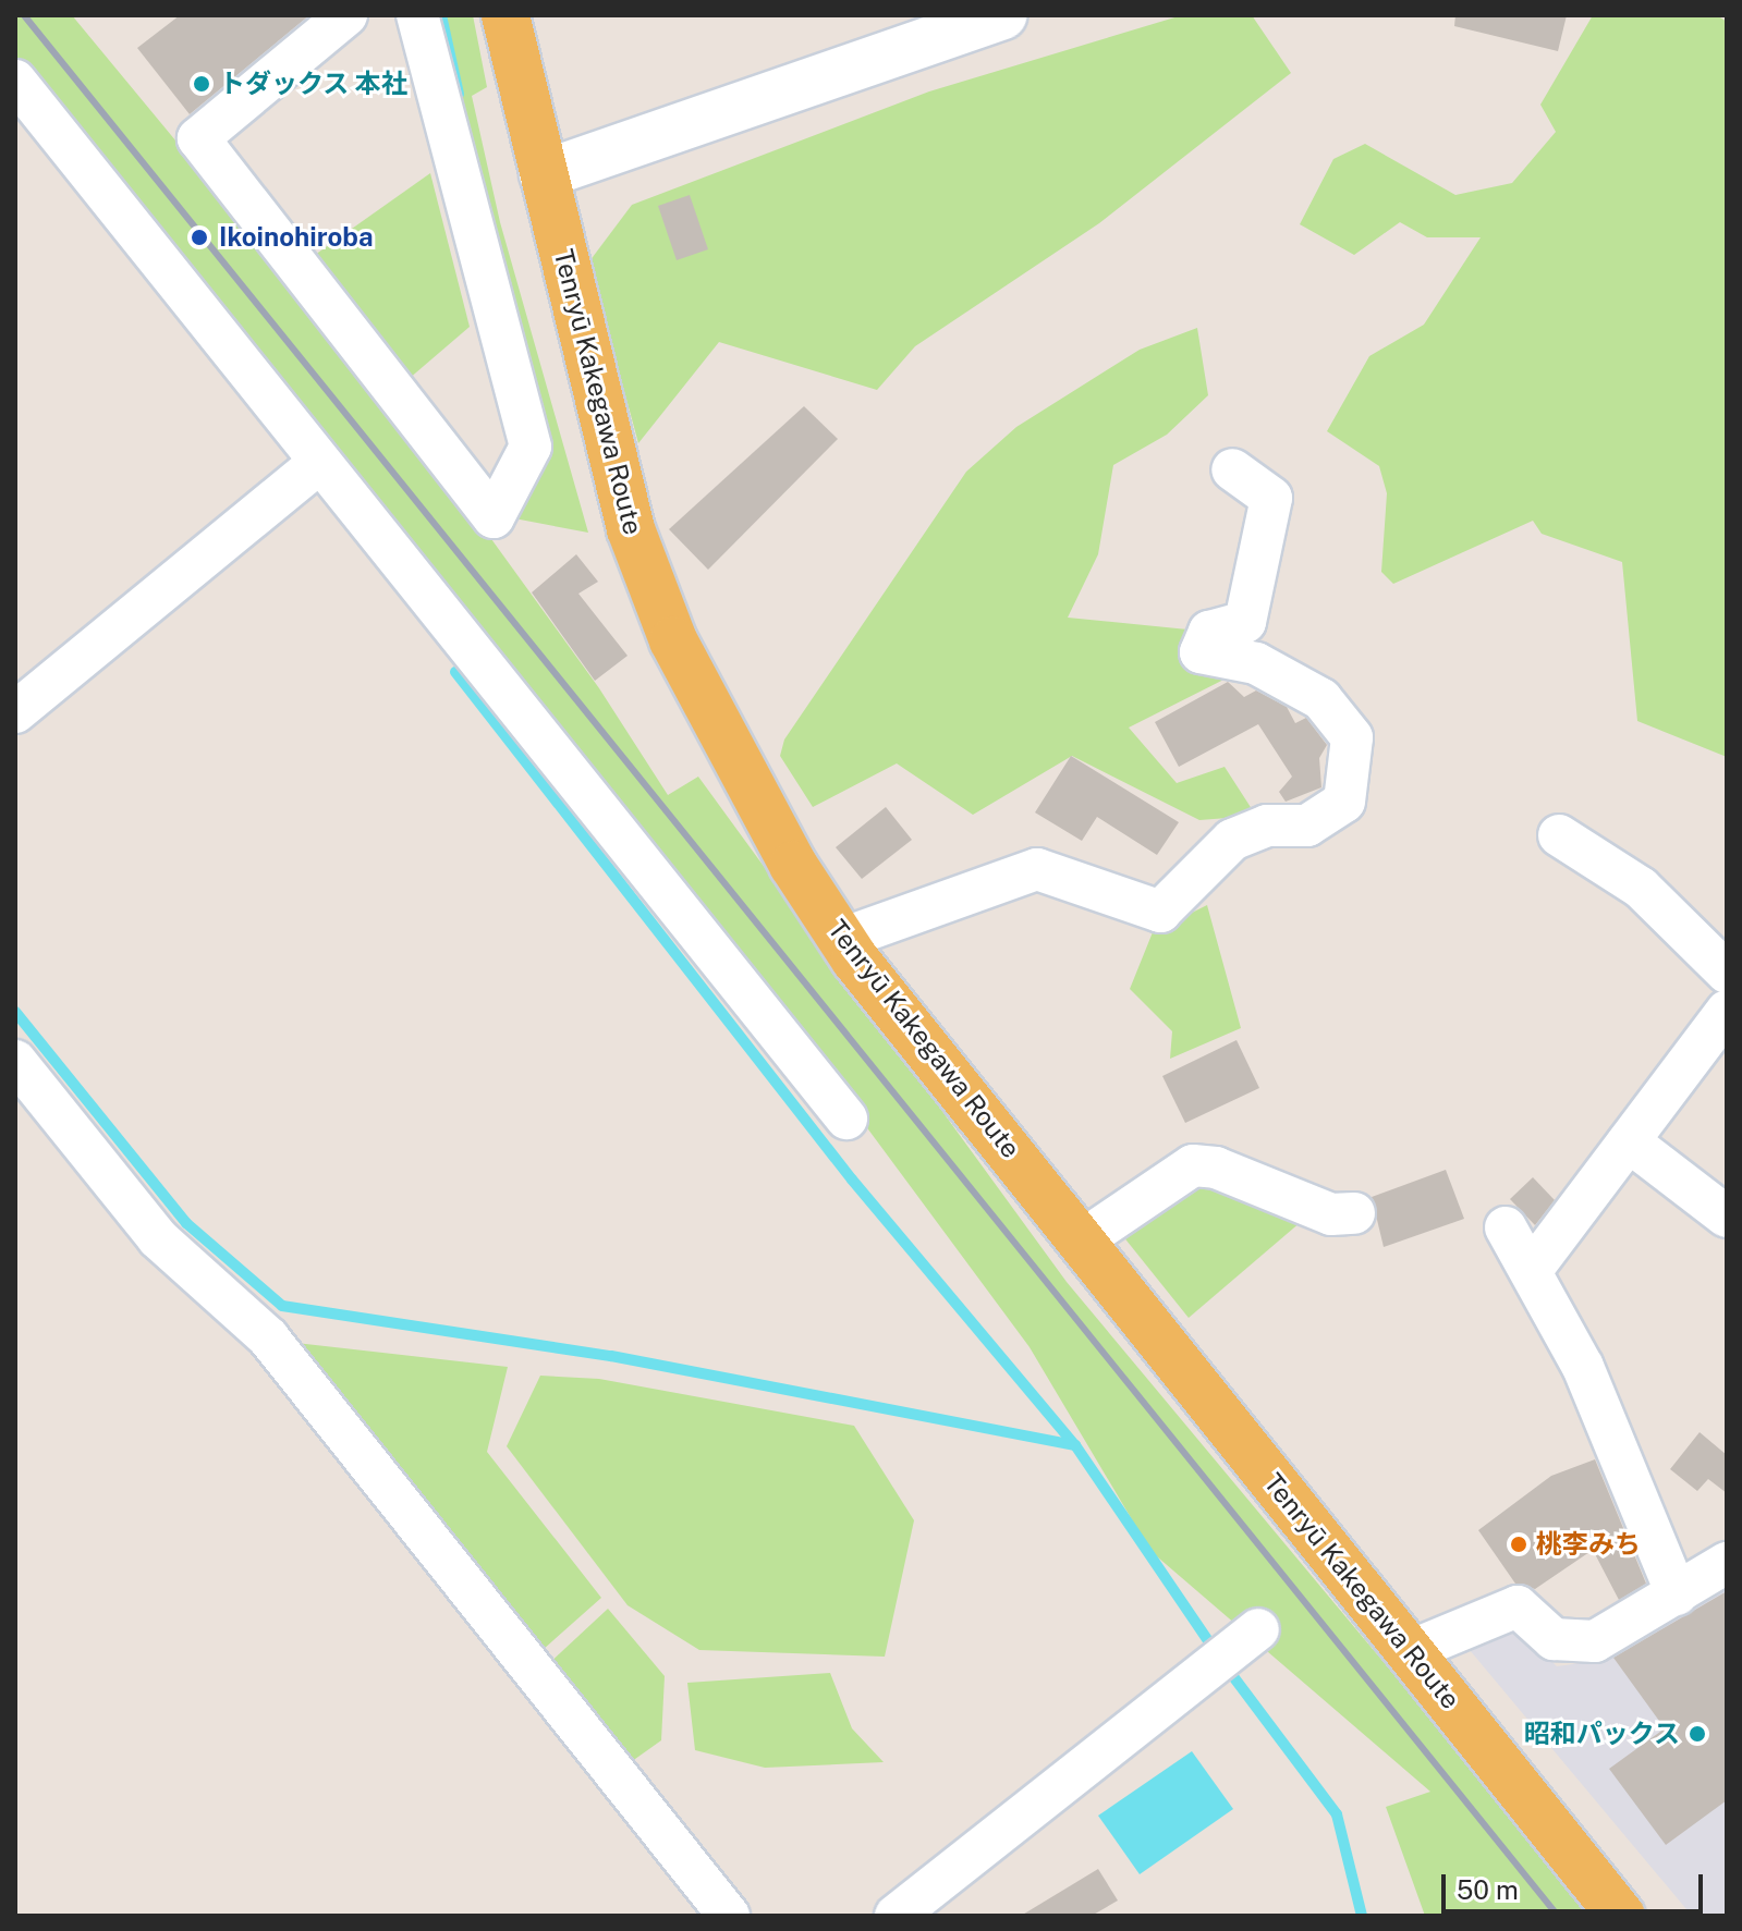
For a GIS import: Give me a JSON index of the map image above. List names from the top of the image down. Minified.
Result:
{"streets":{"main road":["Tenryū Kakegawa Route"]},"places":["トダックス 本社","Ikoinohiroba","桃李みち","昭和パックス"],"scale_bar":"50 m"}
